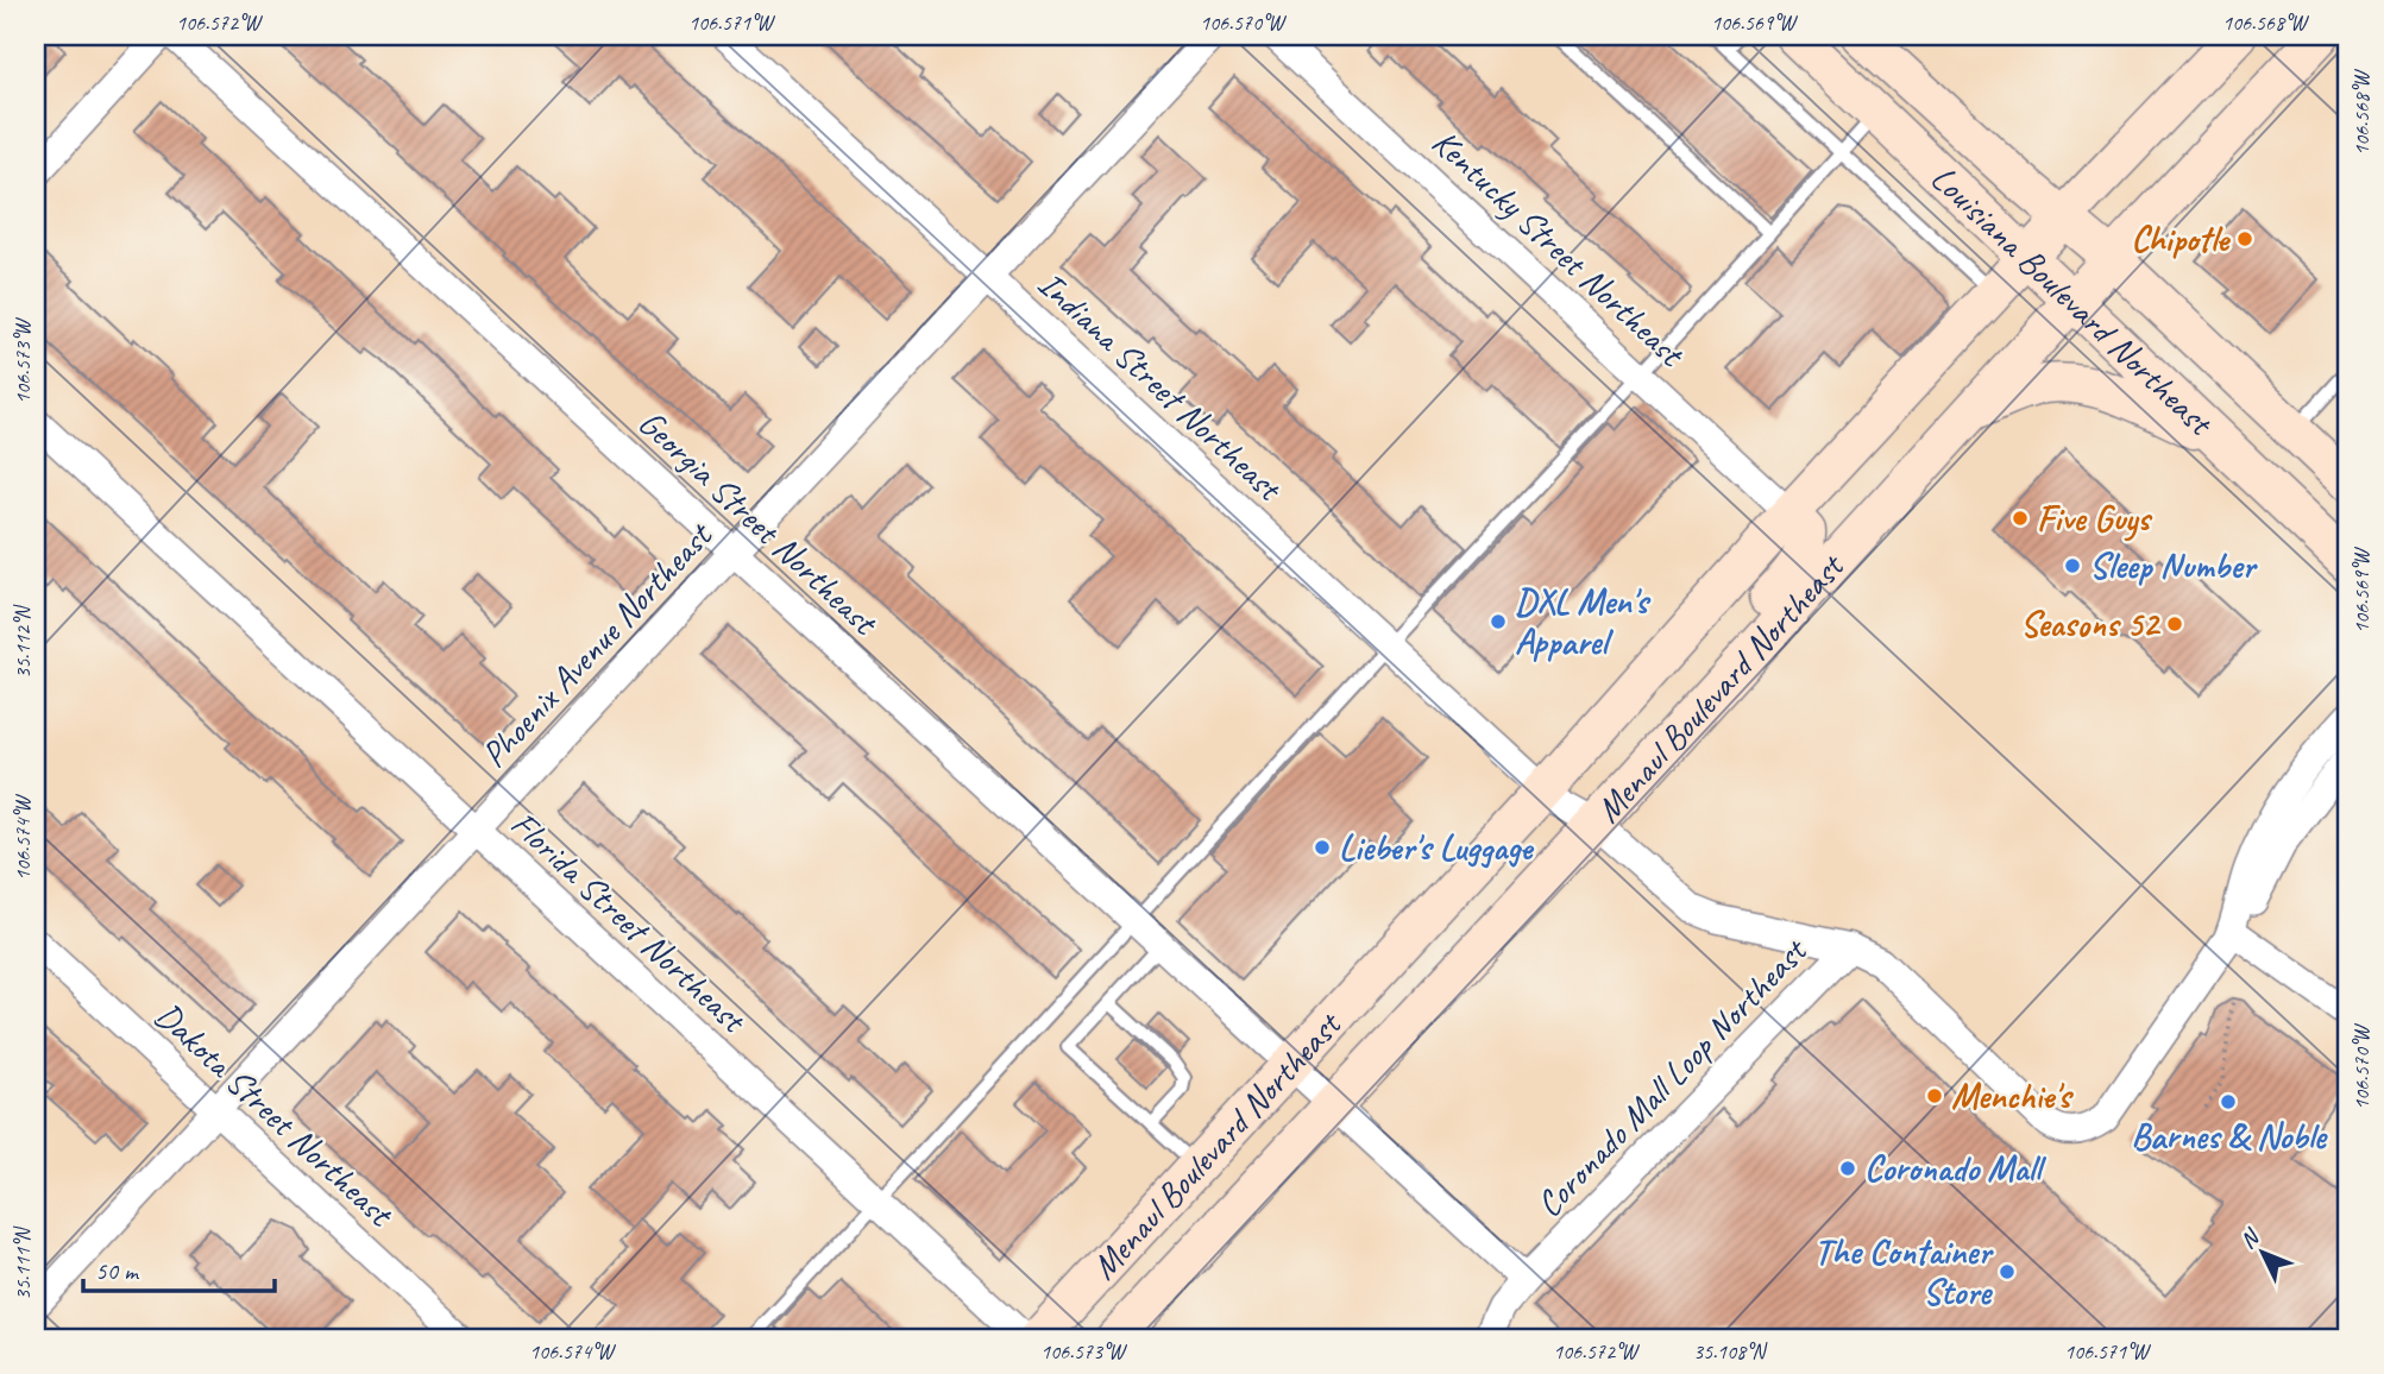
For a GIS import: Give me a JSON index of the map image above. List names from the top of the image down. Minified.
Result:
{"streets":{"main road":["Louisiana Boulevard Northeast","Menaul Boulevard Northeast"],"street":["Kentucky Street Northeast","Indiana Street Northeast","Georgia Street Northeast","Phoenix Avenue Northeast","Florida Street Northeast","Coronado Mall Loop Northeast","Dakota Street Northeast"]},"crossings":[["Kentucky Street Northeast","Menaul Boulevard Northeast"],["Louisiana Boulevard Northeast","Menaul Boulevard Northeast"],["Indiana Street Northeast","Phoenix Avenue Northeast"],["Indiana Street Northeast","Menaul Boulevard Northeast"],["Indiana Street Northeast","Coronado Mall Loop Northeast"],["Georgia Street Northeast","Phoenix Avenue Northeast"],["Georgia Street Northeast","Menaul Boulevard Northeast"],["Georgia Street Northeast","Coronado Mall Loop Northeast"],["Phoenix Avenue Northeast","Florida Street Northeast"],["Phoenix Avenue Northeast","Dakota Street Northeast"]],"places":["Chipotle","Five Guys","Sleep Number","DXL Men's Apparel","Seasons 52","Lieber's Luggage","Menchie's","Barnes & Noble","Coronado Mall","The Container Store"],"scale_bar":"50 m","north":"top left","coordinates":["106.572°W","106.571°W","106.570°W","106.569°W","106.568°W","106.573°W","35.112°N","106.574°W","35.111°N","35.108°N"]}
